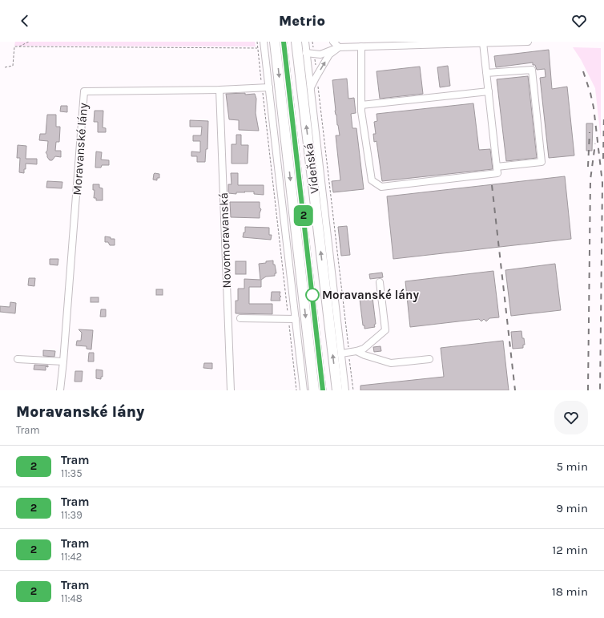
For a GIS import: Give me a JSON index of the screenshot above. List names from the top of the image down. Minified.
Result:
{"streets":{"highway":["Vídeňská"],"street":["Moravanské lány","Novomoravanská"]},"crossings":[["Moravanské lány","Novomoravanská"]],"places":["Moravanské lány"],"lines":["tram line 2"],"page":{"header":"Metrio","on_map":"2","heading":["Moravanské lány","Tram"],"list":[{"mark":"2","name":"Tram","note":"11:35","value":"5 min"},{"mark":"2","name":"Tram","note":"11:39","value":"9 min"},{"mark":"2","name":"Tram","note":"11:42","value":"12 min"},{"mark":"2","name":"Tram","note":"11:48","value":"18 min"}]}}
